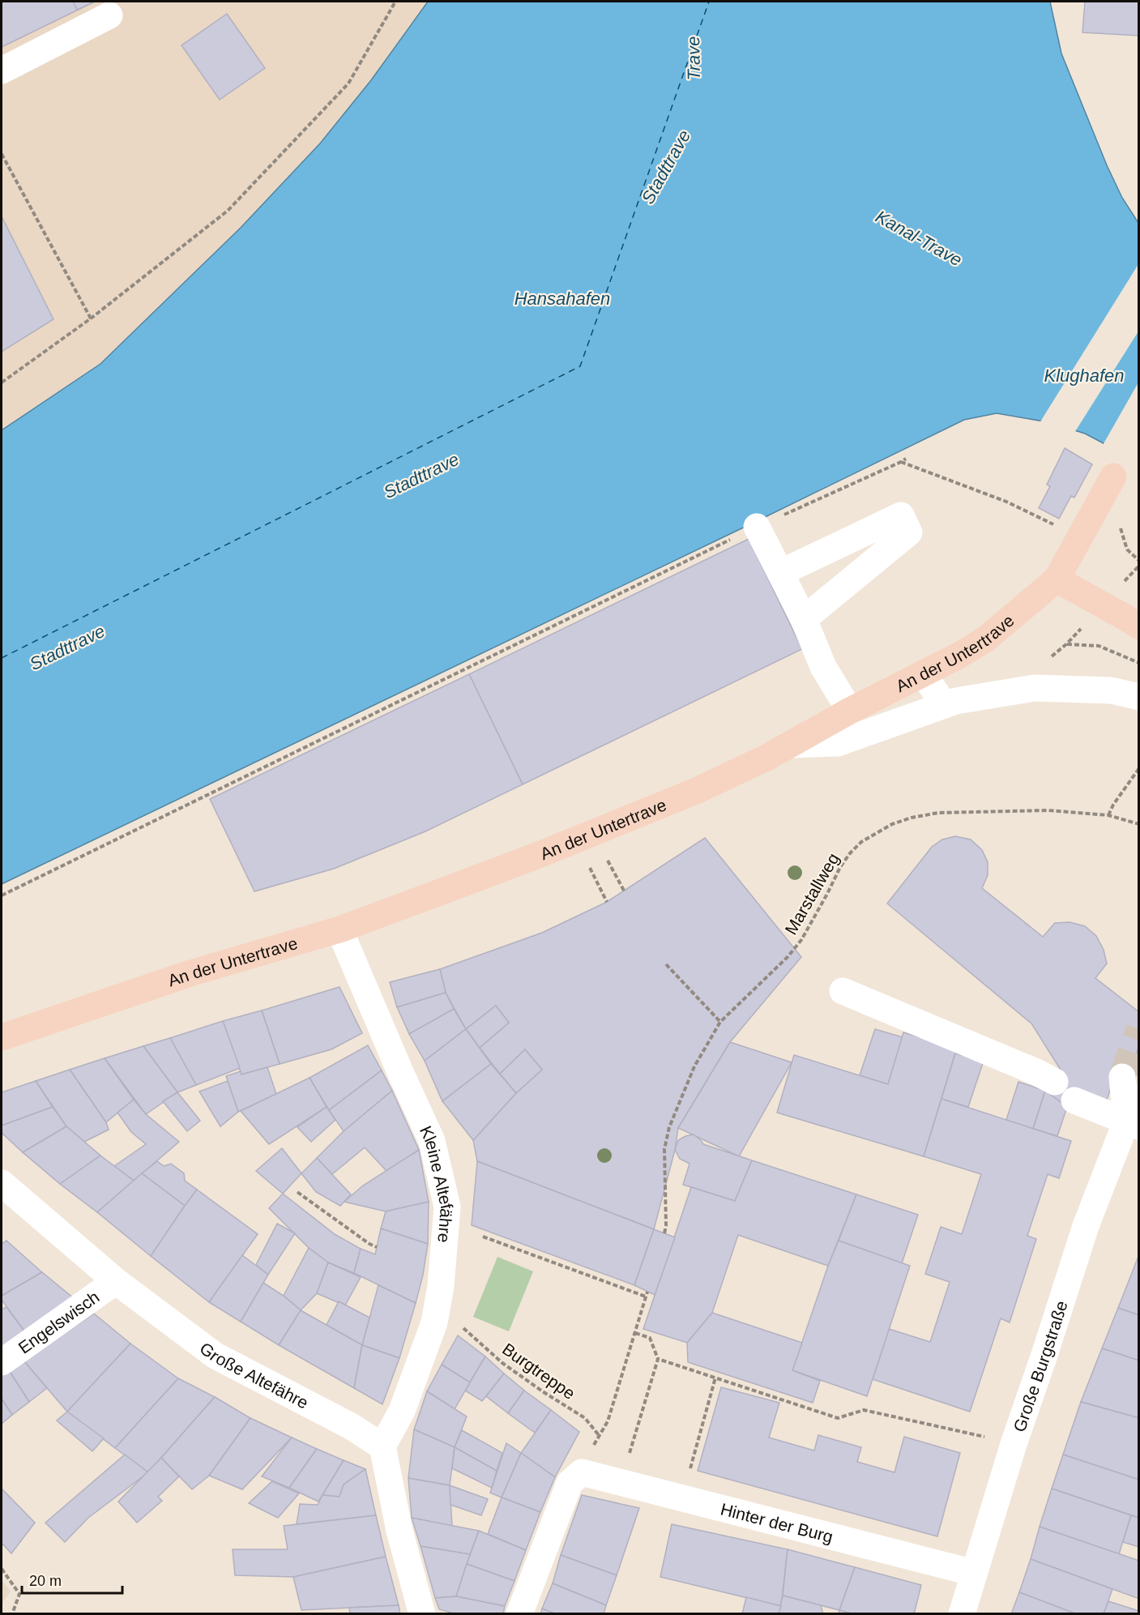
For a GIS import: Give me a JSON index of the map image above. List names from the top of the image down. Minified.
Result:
{"streets":{"main road":["An der Untertrave"],"street":["Kleine Altefähre","Engelswisch","Große Burgstraße","Große Altefähre","Hinter der Burg"],"path":["Marstallweg","Burgtreppe"]},"crossings":[["An der Untertrave","Kleine Altefähre"],["Kleine Altefähre","Große Altefähre"],["Engelswisch","Große Altefähre"],["Große Burgstraße","Hinter der Burg"]],"water":["Trave","Stadttrave","Kanal-Trave","Hansahafen","Klughafen"],"scale_bar":"20 m"}
